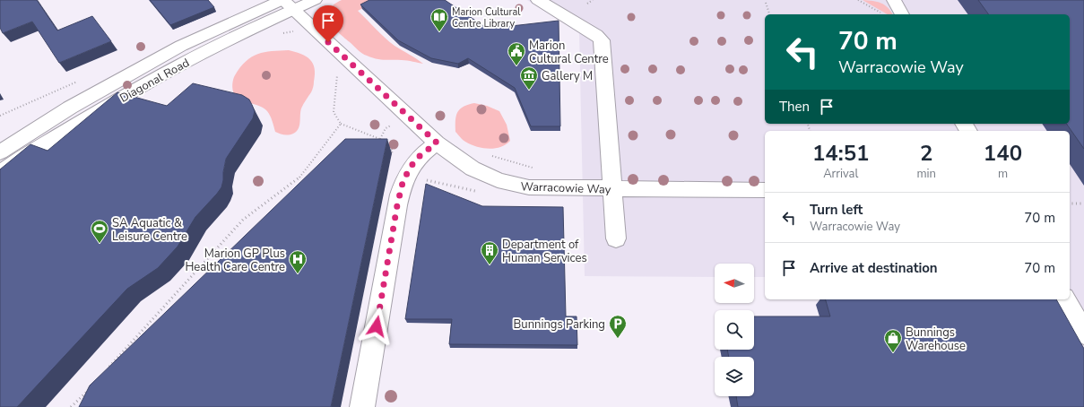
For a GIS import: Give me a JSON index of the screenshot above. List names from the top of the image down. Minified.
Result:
{"streets":{"street":["Diagonal Road","Warracowie Way"]},"crossings":[["Diagonal Road","Warracowie Way"]],"places":{"library":["Marion Cultural Centre Library"],"public building":["Marion Cultural Centre"],"museum":["Gallery M"],"sports":["SA Aquatic & Leisure Centre"],"building":["Department of Human Services"],"hospital":["Marion GP Plus Health Care Centre"],"parking":["Bunnings Parking"],"shop":["Bunnings Warehouse"]},"north":"left","page":{"turn":["70 m","Warracowie Way"],"then":"Then","eta":["14:51","Arrival","2","min","140","m"],"list":[{"name":"Turn left","note":"Warracowie Way","value":"70 m"},{"name":"Arrive at destination","value":"70 m"}]}}
